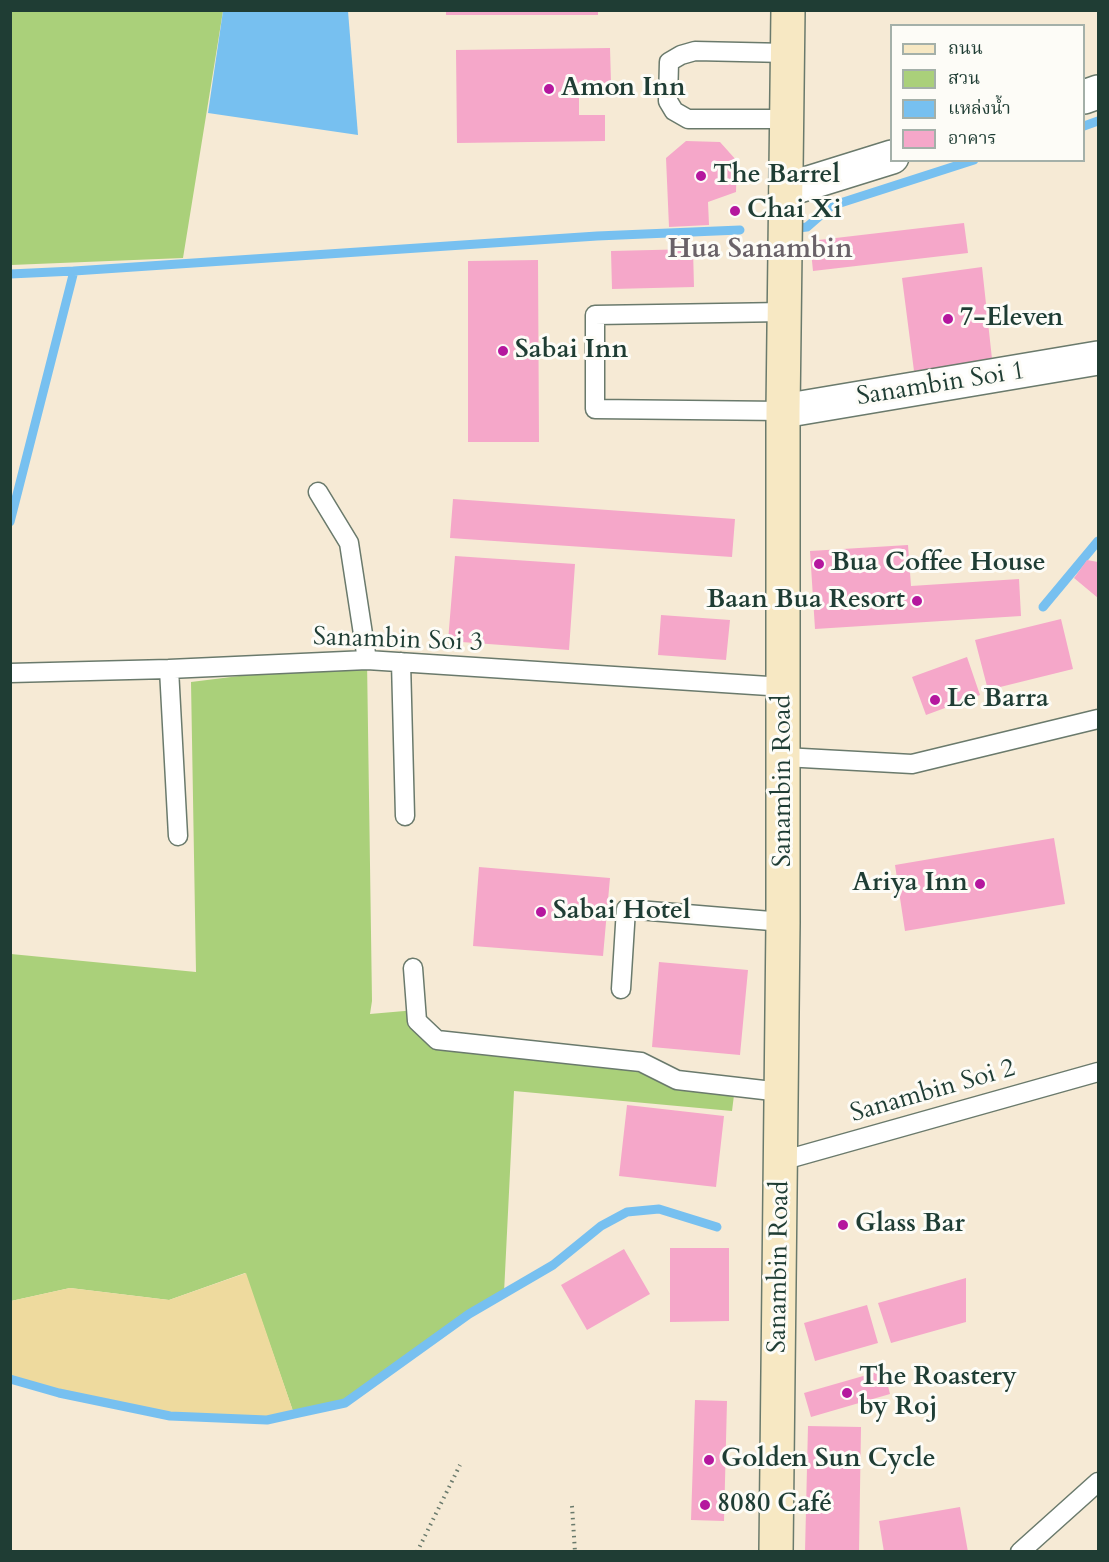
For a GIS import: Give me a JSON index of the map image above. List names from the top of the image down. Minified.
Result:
{"streets":{"street":["Sanambin Soi 1","Sanambin Road"],"lane":["Sanambin Soi 3","Sanambin Soi 2"]},"crossings":[["Sanambin Soi 1","Sanambin Road"],["Sanambin Soi 3","Sanambin Road"],["Sanambin Road","Sanambin Soi 2"]],"districts":["Hua Sanambin"],"places":["Amon Inn","The Barrel","Chai Xi","7-Eleven","Sabai Inn","Bua Coffee House","Baan Bua Resort","Le Barra","Ariya Inn","Sabai Hotel","Glass Bar","The Roastery by Roj","Golden Sun Cycle","8080 Café"],"legend":["ถนน","สวน","แหล่งน้ำ","อาคาร"]}
